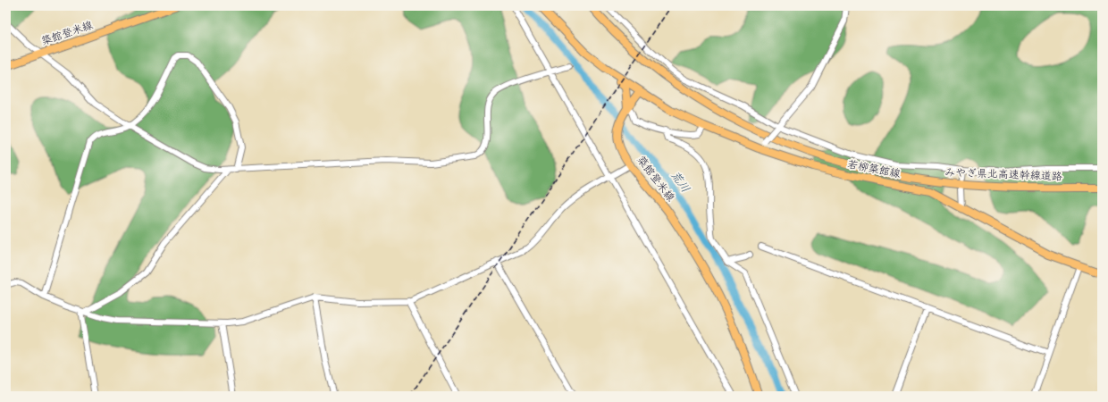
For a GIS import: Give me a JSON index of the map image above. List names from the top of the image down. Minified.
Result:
{"streets":{"main road":["築館登米線","若柳築館線","みやぎ県北高速幹線道路"]},"crossings":[["築館登米線","若柳築館線"]],"water":["荒川"]}
